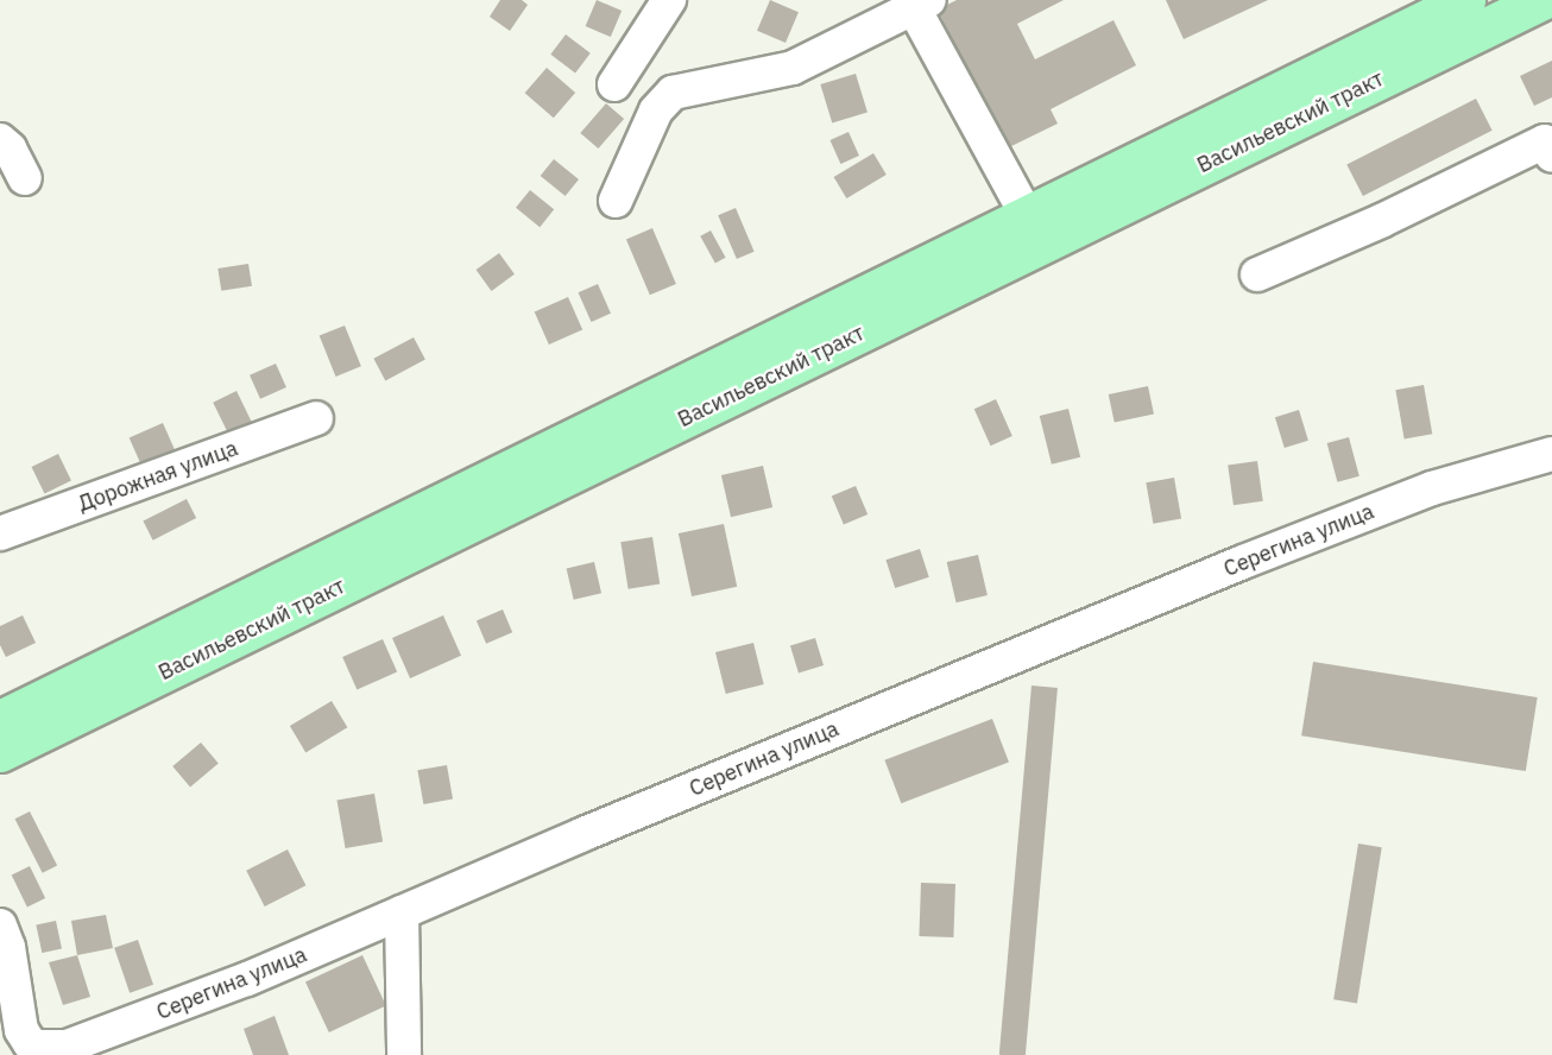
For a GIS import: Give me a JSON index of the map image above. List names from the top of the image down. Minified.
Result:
{"streets":{"main road":["Васильевский тракт"],"street":["Дорожная улица","Серегина улица"]}}
